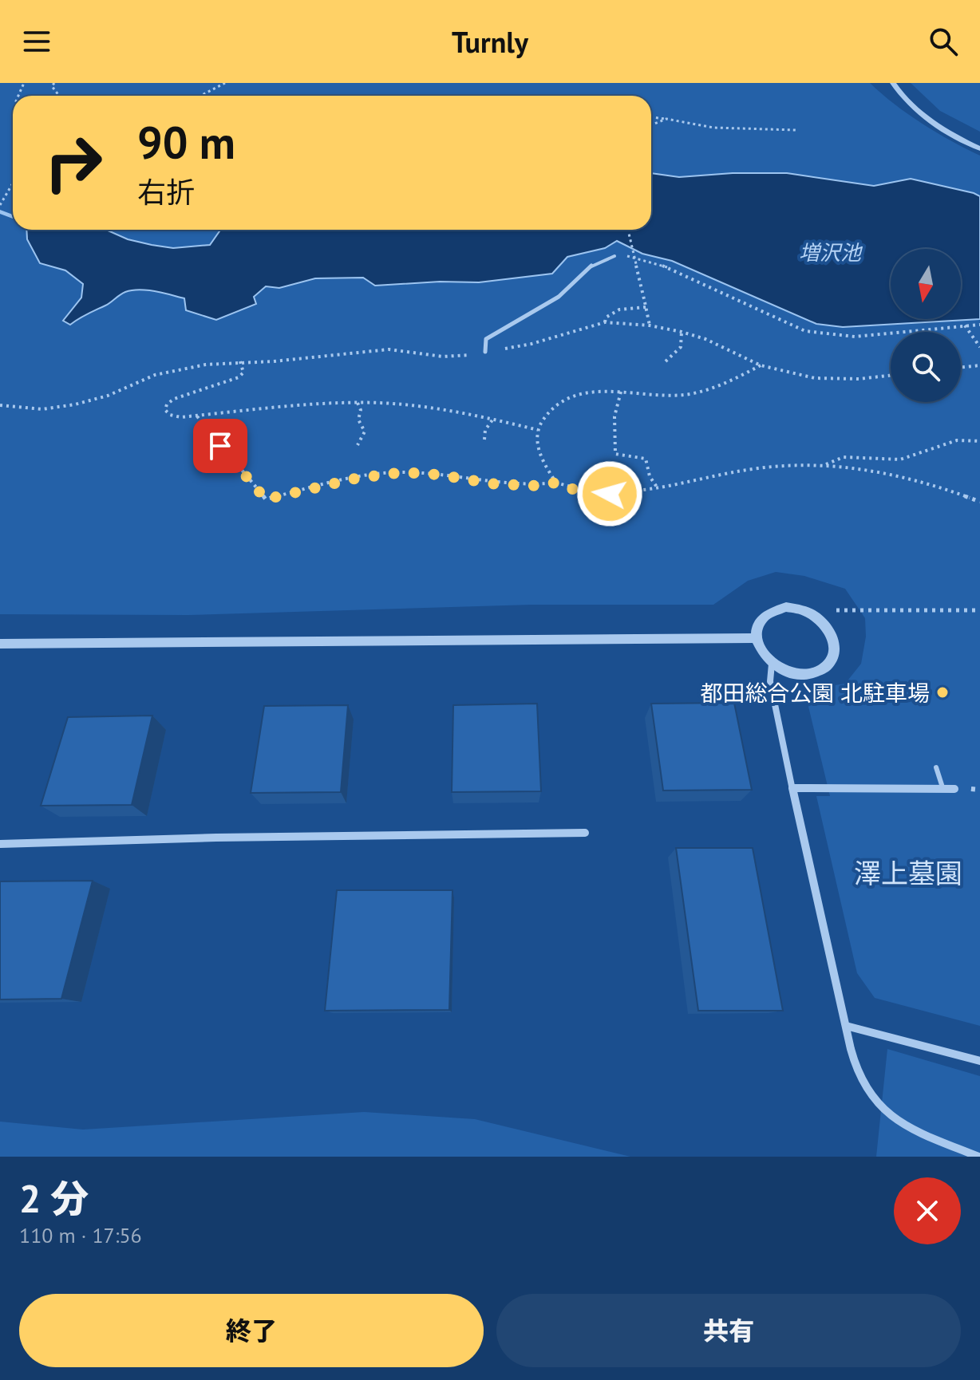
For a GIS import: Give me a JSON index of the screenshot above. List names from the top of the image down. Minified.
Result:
{"water":["増沢池"],"parks":["澤上墓園"],"places":["都田総合公園 北駐車場"],"north":"bottom","page":{"header":"Turnly","turn":["90 m","右折"],"heading":["2 分","110 m · 17:56"],"buttons":["終了","共有"]}}
